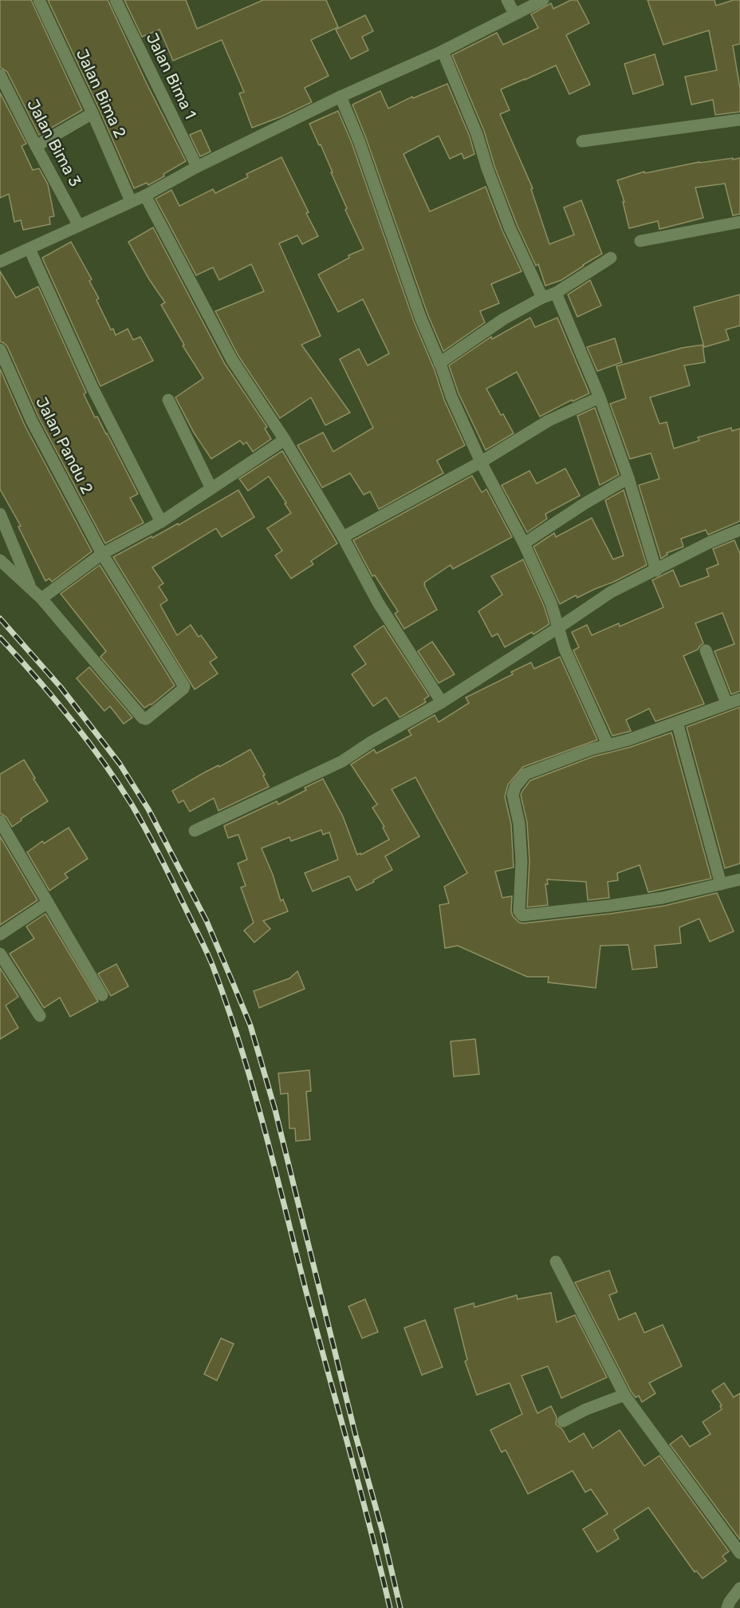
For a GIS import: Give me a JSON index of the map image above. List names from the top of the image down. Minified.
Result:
{"streets":{"street":["Jalan Bima 1","Jalan Bima 2","Jalan Bima 3","Jalan Pandu 2"]}}
